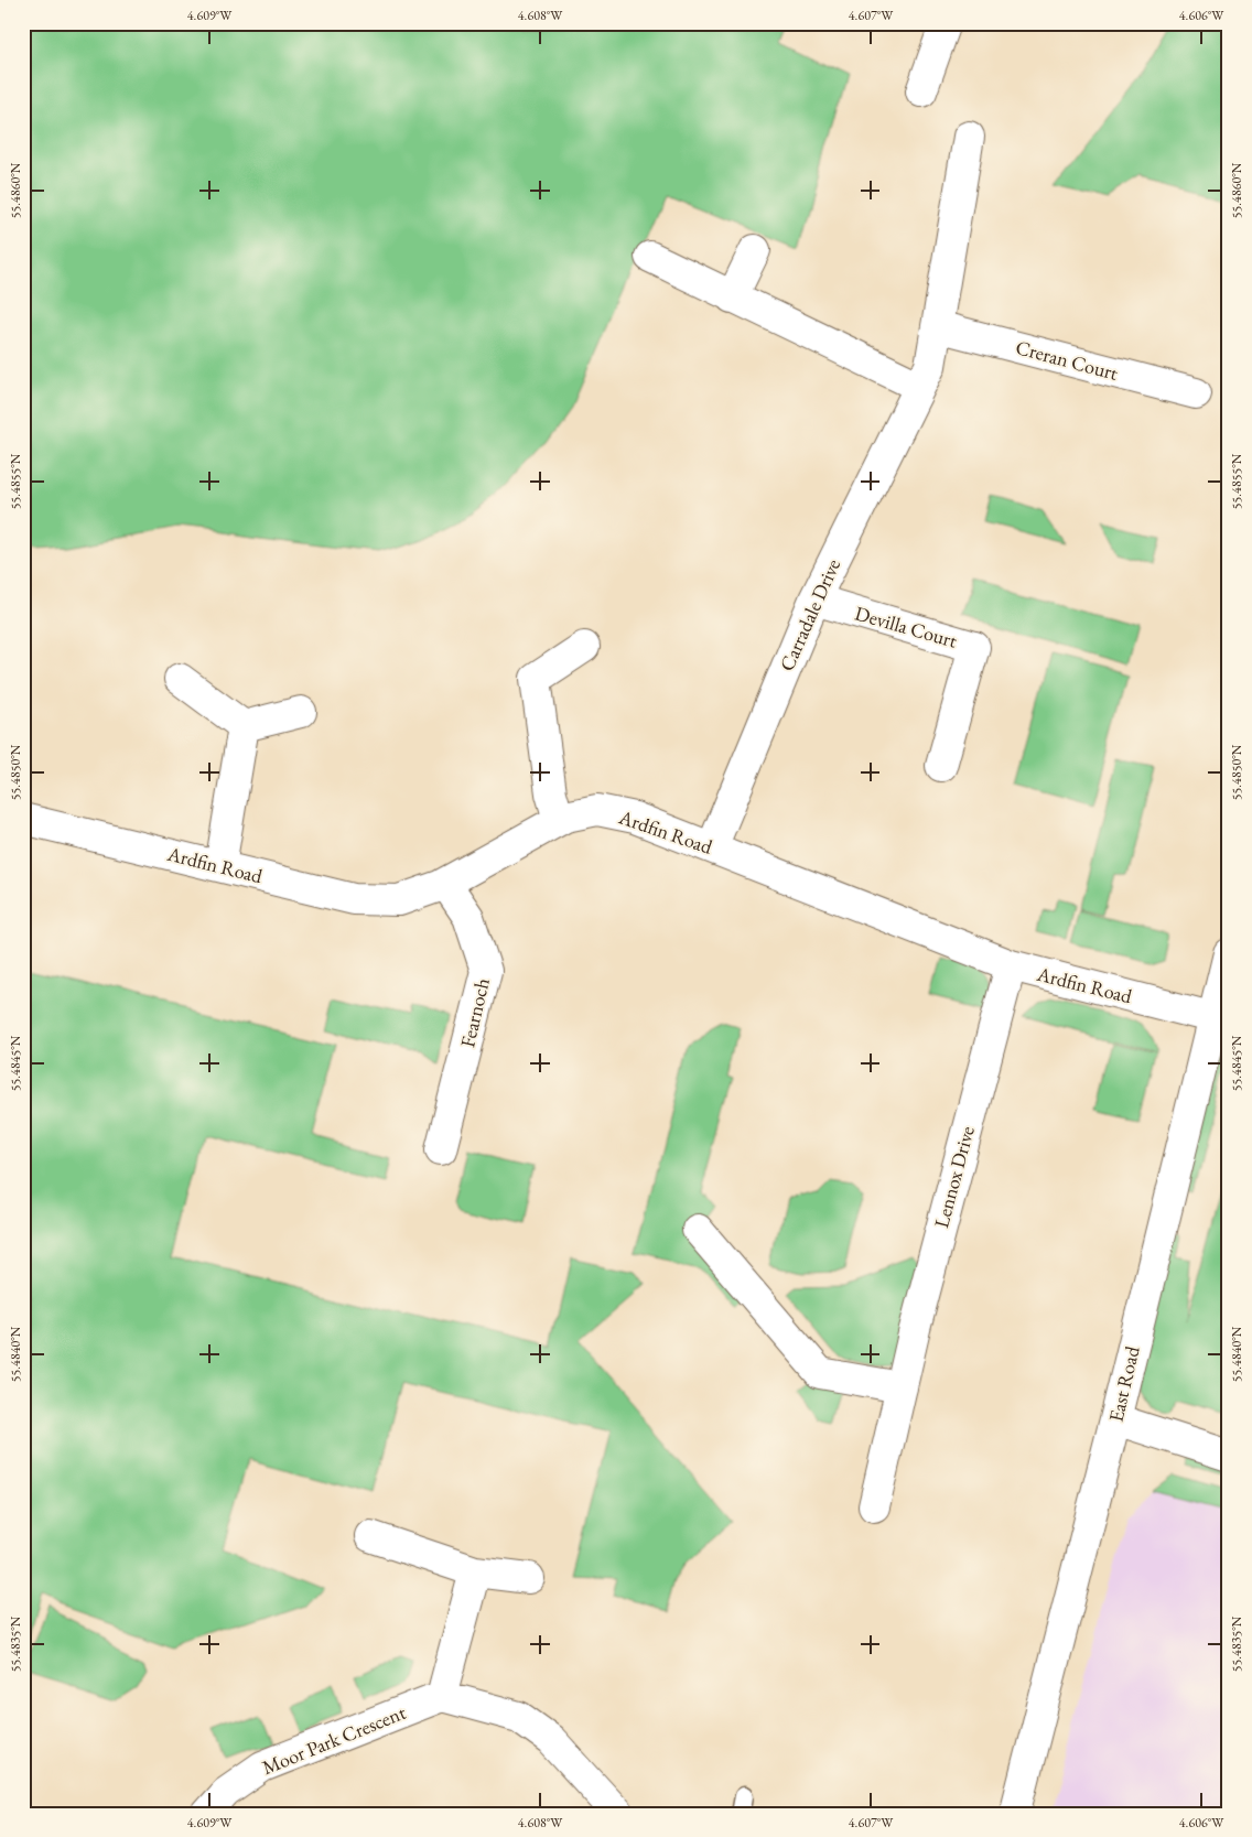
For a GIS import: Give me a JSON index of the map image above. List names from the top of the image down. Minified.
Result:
{"streets":{"street":["Creran Court","Carradale Drive","Devilla Court","Ardfin Road","Fearnoch","Lennox Drive","East Road","Moor Park Crescent"]},"crossings":[["Creran Court","Carradale Drive"],["Carradale Drive","Devilla Court"],["Carradale Drive","Ardfin Road"],["Ardfin Road","Fearnoch"],["Ardfin Road","Lennox Drive"],["Ardfin Road","East Road"]],"coordinates":["4.609°W","4.608°W","4.607°W","4.606°W","55.4860°N","55.4855°N","55.4850°N","55.4845°N","55.4840°N","55.4835°N"]}
